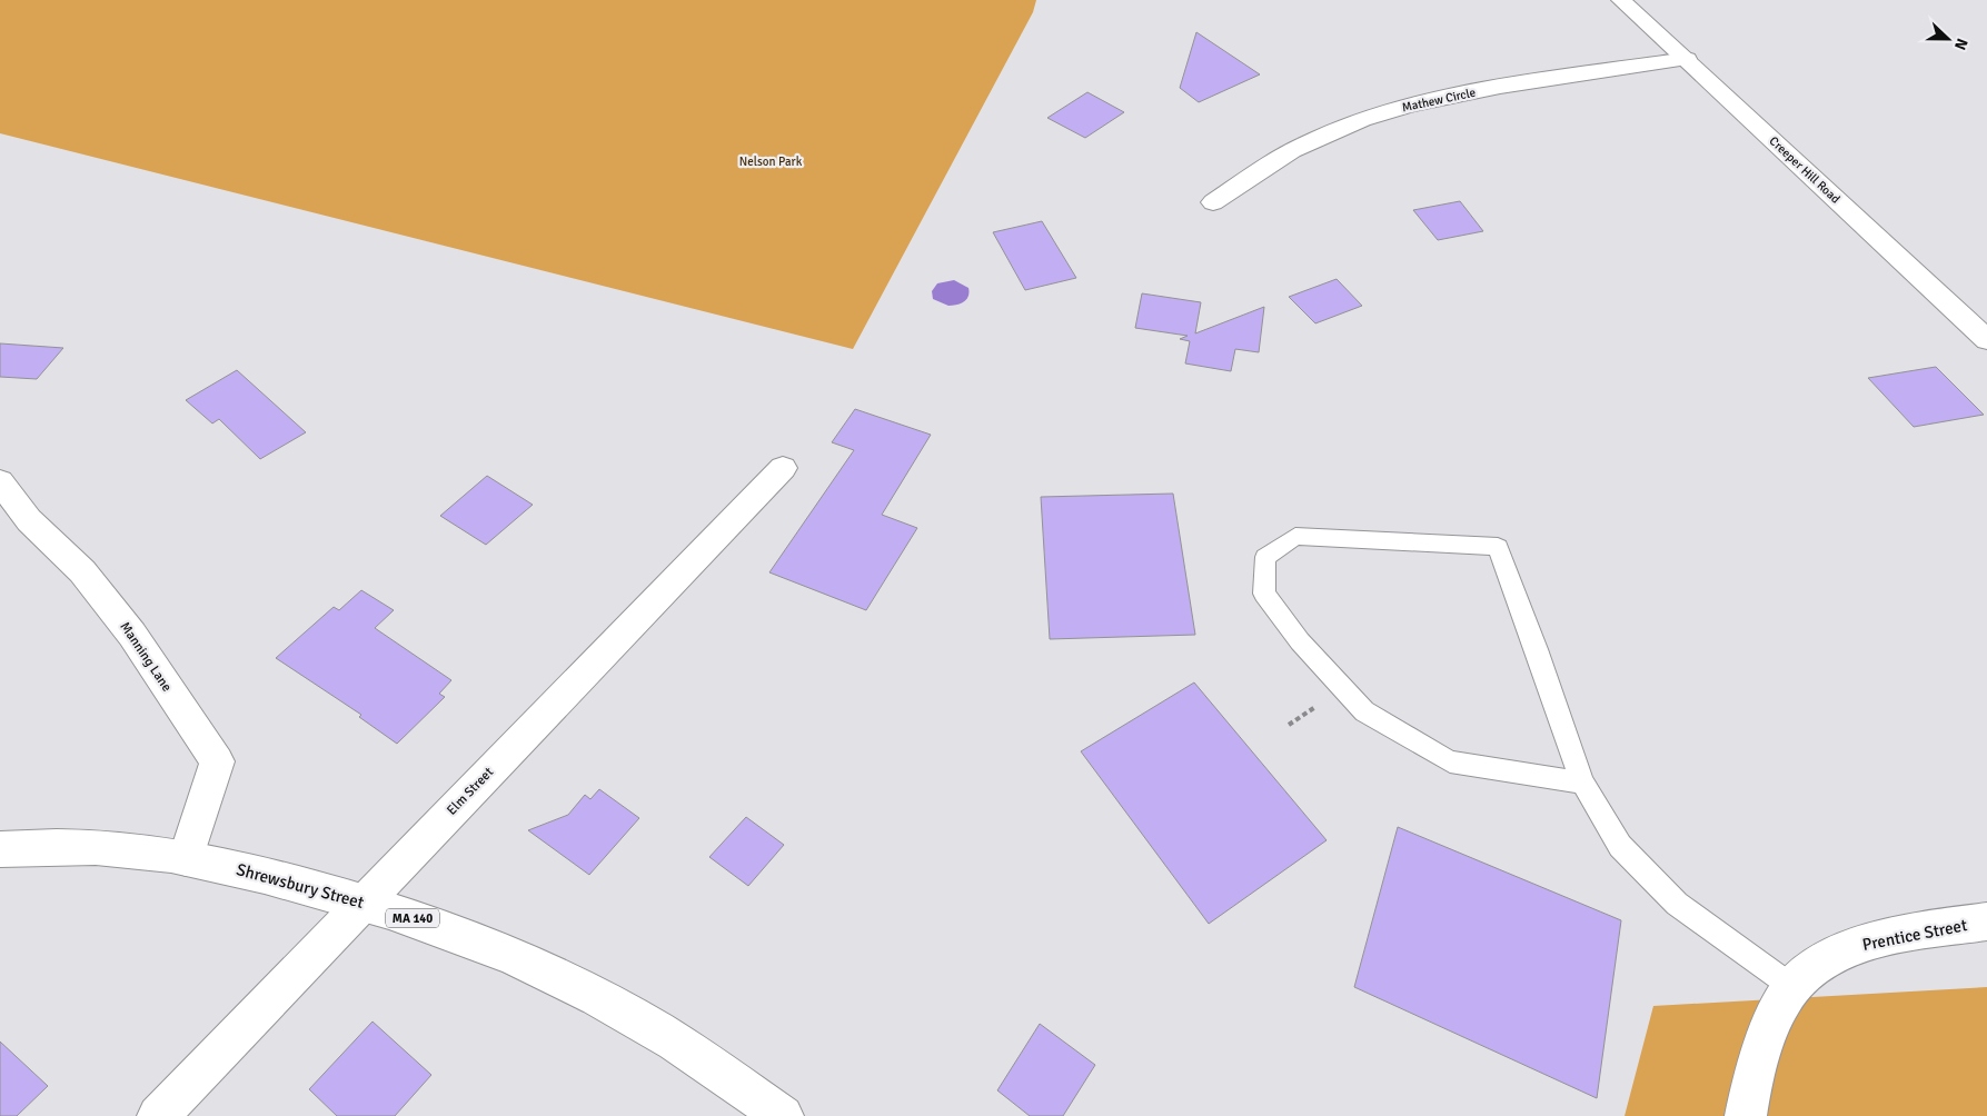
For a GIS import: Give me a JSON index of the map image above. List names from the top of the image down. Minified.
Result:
{"streets":{"street":["Mathew Circle","Creeper Hill Road","Manning Lane","Elm Street","Shrewsbury Street","MA 140","Prentice Street"]},"crossings":[["Mathew Circle","Creeper Hill Road"],["Manning Lane","Shrewsbury Street"],["Elm Street","Shrewsbury Street"]],"parks":["Nelson Park"],"north":"right"}
